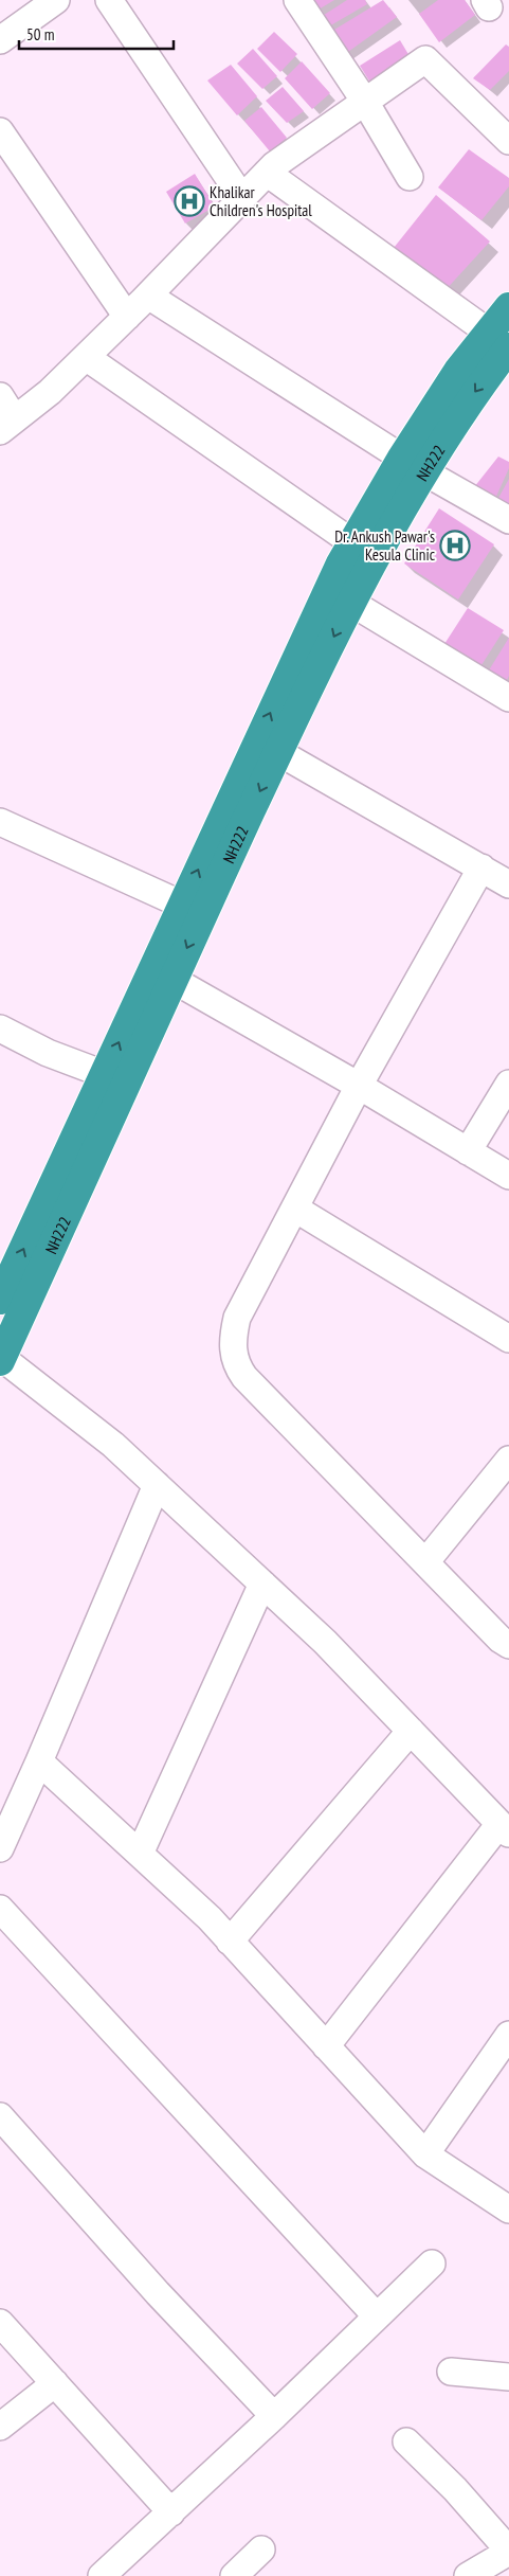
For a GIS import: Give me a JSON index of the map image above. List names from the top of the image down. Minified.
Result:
{"streets":{"highway":["NH222"]},"places":{"hospital":["Khalikar Children's Hospital","Dr. Ankush Pawar's Kesula Clinic"]},"scale_bar":"50 m"}
